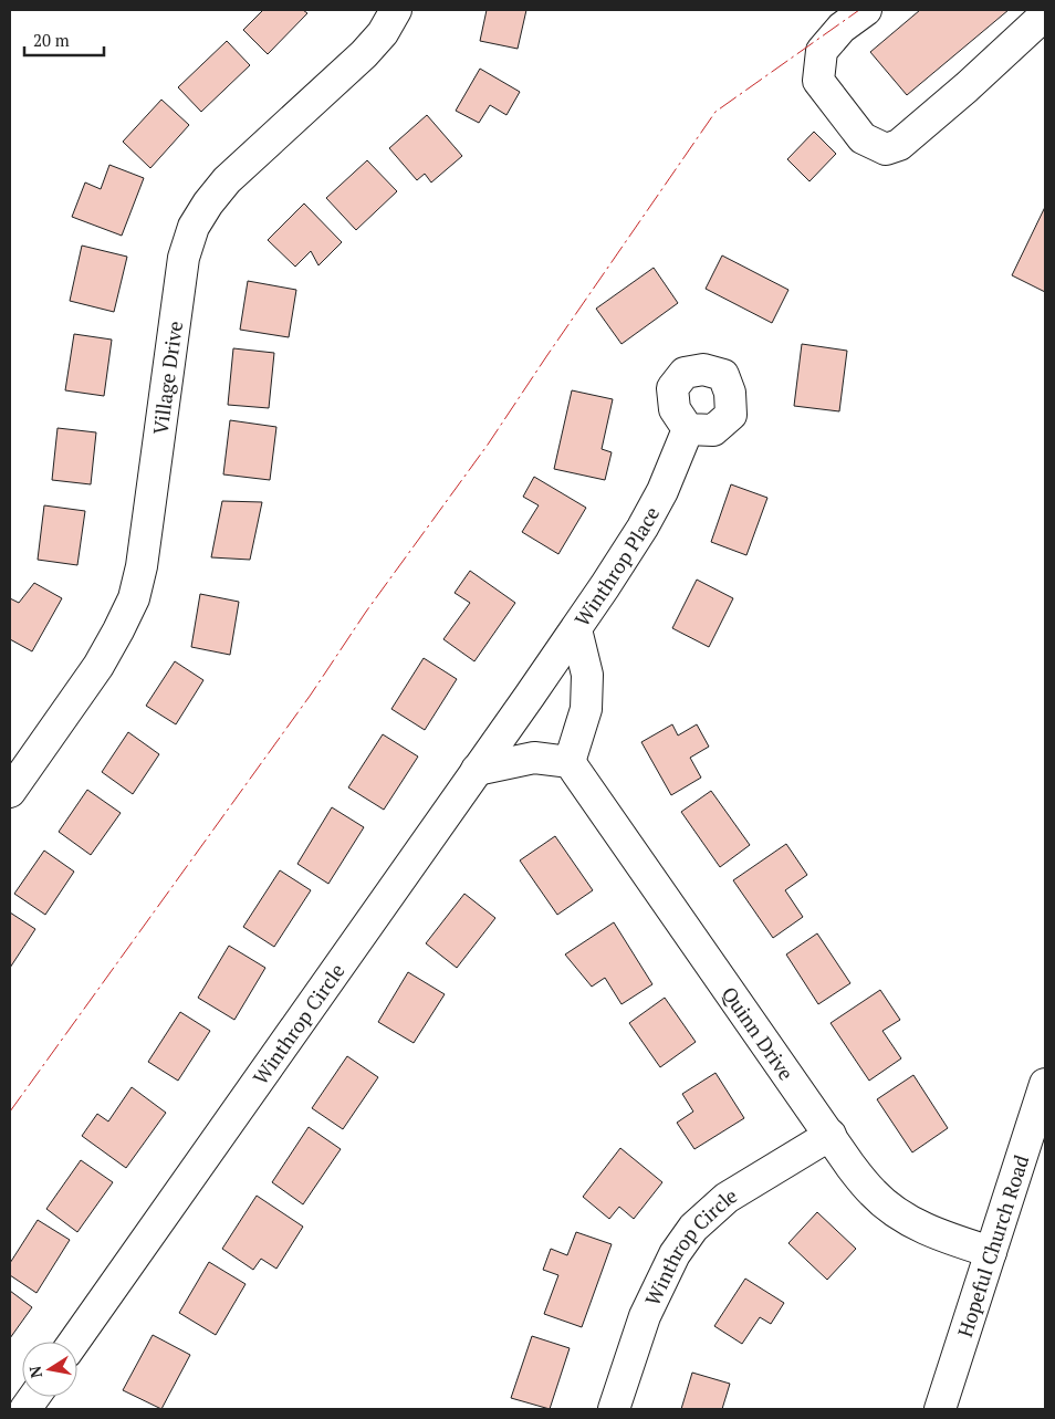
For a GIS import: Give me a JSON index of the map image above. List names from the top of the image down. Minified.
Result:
{"streets":{"street":["Village Drive","Winthrop Place","Winthrop Circle","Quinn Drive","Hopeful Church Road"]},"crossings":[["Winthrop Place","Winthrop Circle"],["Winthrop Circle","Quinn Drive"],["Quinn Drive","Hopeful Church Road"]],"scale_bar":"20 m","north":"left"}
